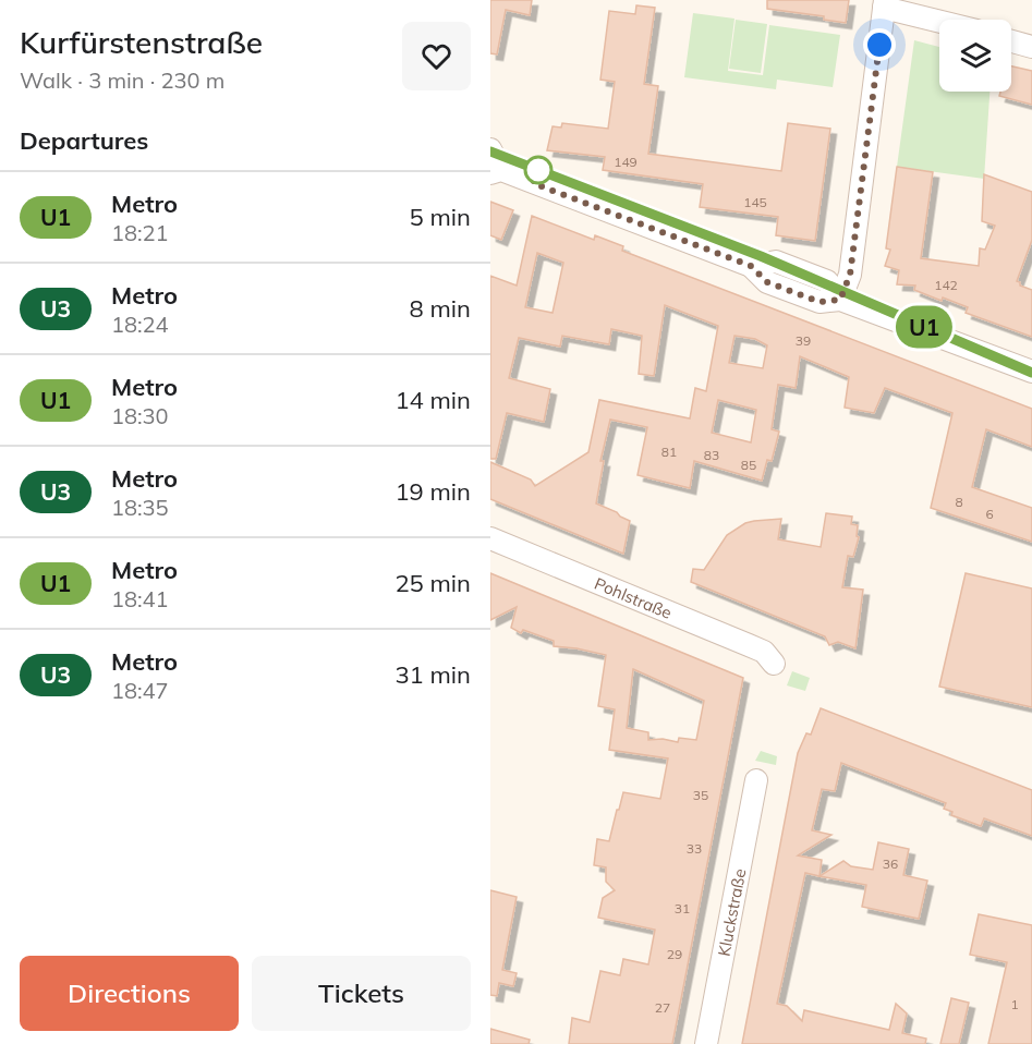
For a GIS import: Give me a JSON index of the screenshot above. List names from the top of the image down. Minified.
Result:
{"streets":{"street":["Pohlstraße","Kluckstraße"]},"lines":["metro line U1"],"house_numbers":["149","145","142","39","81","83","85","8","6","35","33","36","31","29","1","27"],"page":{"heading":[["Kurfürstenstraße","Walk · 3 min · 230 m"],"Departures"],"on_map":"U1","list":[{"mark":"U1","name":"Metro","note":"18:21","value":"5 min"},{"mark":"U3","name":"Metro","note":"18:24","value":"8 min"},{"mark":"U1","name":"Metro","note":"18:30","value":"14 min"},{"mark":"U3","name":"Metro","note":"18:35","value":"19 min"},{"mark":"U1","name":"Metro","note":"18:41","value":"25 min"},{"mark":"U3","name":"Metro","note":"18:47","value":"31 min"}],"buttons":["Directions","Tickets"]}}
